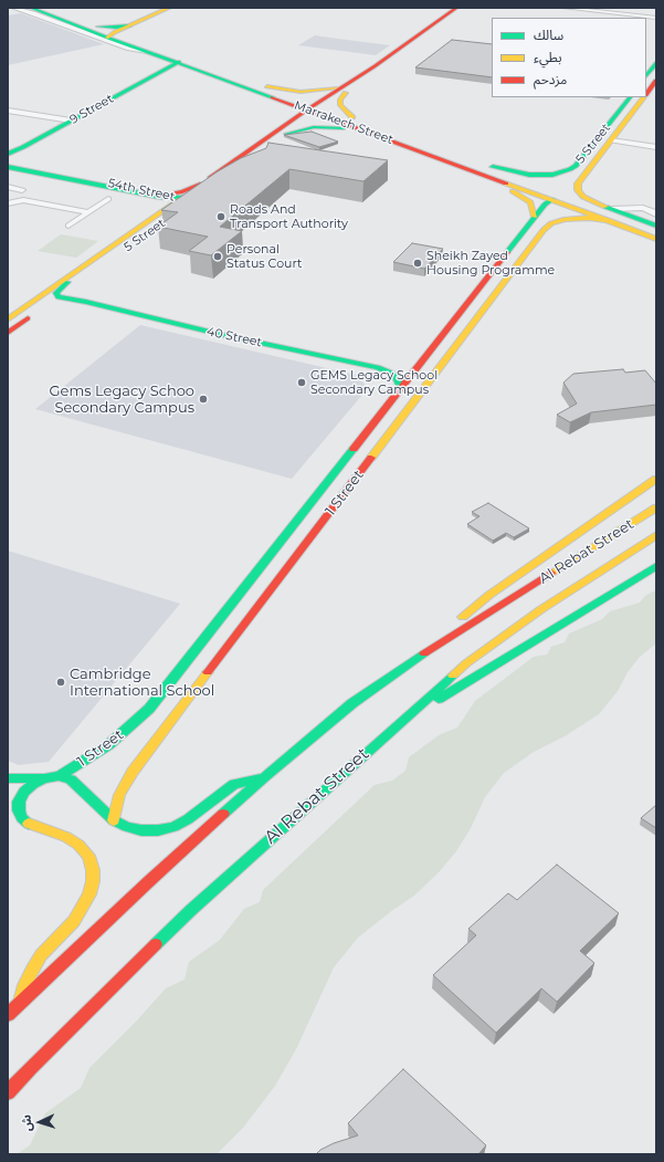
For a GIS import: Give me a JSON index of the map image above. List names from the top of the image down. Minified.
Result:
{"streets":{"main road":["9 Street","Marrakech Street","5 Street","54th Street","40 Street","1 Street","Al Rebat Street"]},"crossings":[["9 Street","Marrakech Street"],["9 Street","54th Street"],["Marrakech Street","5 Street"],["Marrakech Street","1 Street"],["5 Street","54th Street"],["5 Street","40 Street"],["40 Street","1 Street"]],"places":["Roads And Transport Authority","Personal Status Court","Sheikh Zayed Housing Programme","GEMS Legacy School Secondary Campus","Gems Legacy Schoo Secondary Campus","Cambridge International School"],"legend":["سالك","بطيء","مزدحم"],"north":"left"}
